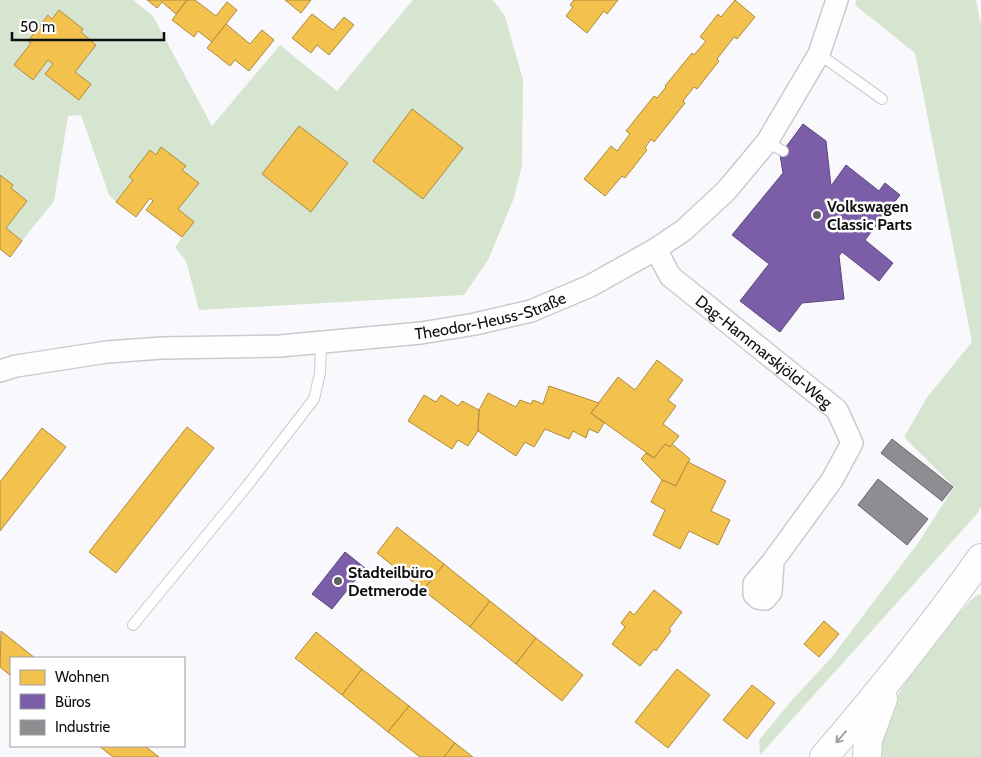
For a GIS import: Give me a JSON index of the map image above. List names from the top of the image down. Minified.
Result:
{"streets":{"street":["Theodor-Heuss-Straße","Dag-Hammarskjöld-Weg"]},"crossings":[["Theodor-Heuss-Straße","Dag-Hammarskjöld-Weg"]],"places":["Volkswagen Classic Parts","Stadteilbüro Detmerode"],"legend":["Wohnen","Büros","Industrie"],"scale_bar":"50 m"}
